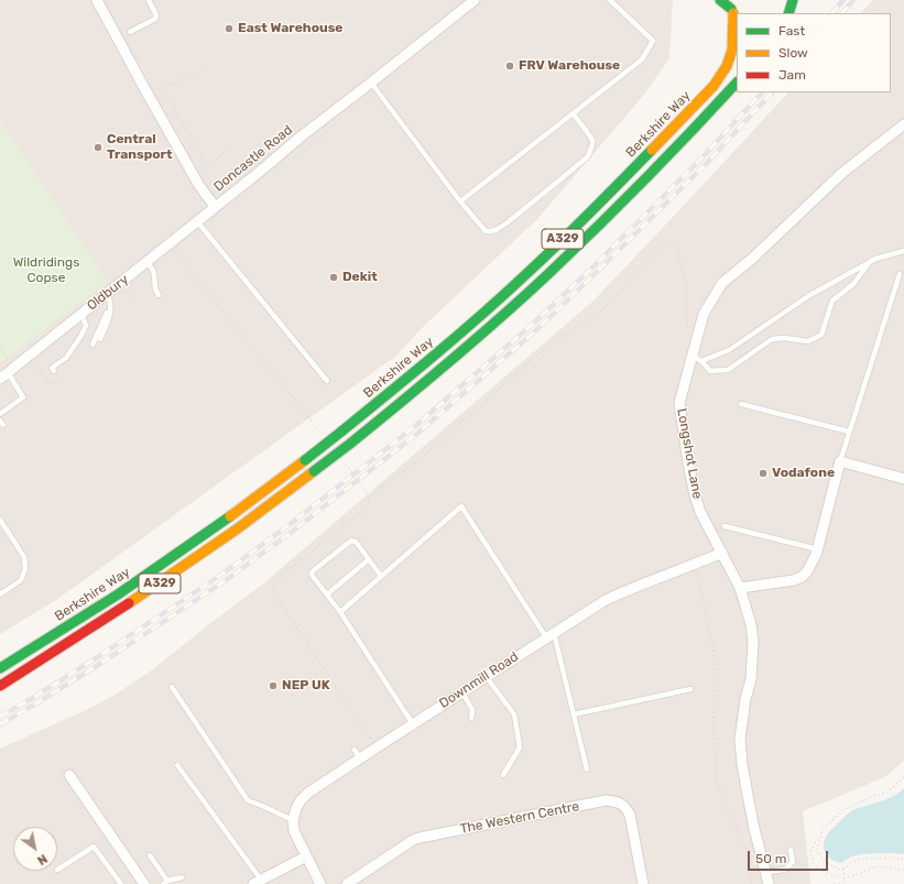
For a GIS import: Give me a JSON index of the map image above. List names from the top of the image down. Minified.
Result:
{"streets":{"main road":["Berkshire Way","A329"],"street":["Doncastle Road","Oldbury","Longshot Lane","Downmill Road","The Western Centre"]},"crossings":[["Doncastle Road","Oldbury"],["Longshot Lane","Downmill Road"]],"parks":["Wildridings Copse"],"places":["East Warehouse","FRV Warehouse","Central Transport","Dekit","Vodafone","NEP UK"],"legend":["Fast","Slow","Jam"],"scale_bar":"50 m","north":"bottom right"}
